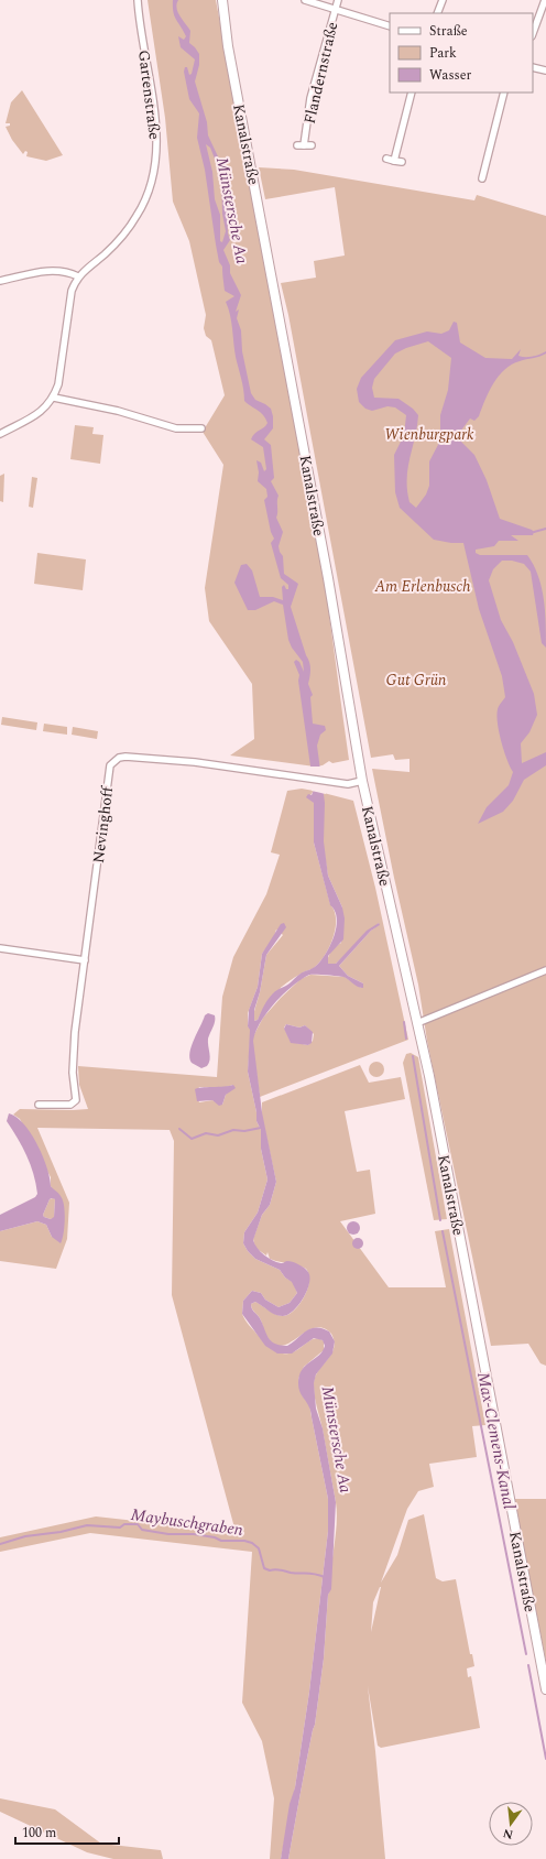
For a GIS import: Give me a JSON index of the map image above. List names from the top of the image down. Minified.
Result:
{"streets":{"main road":["Kanalstraße"],"street":["Flandernstraße","Gartenstraße","Nevinghoff"]},"crossings":[["Kanalstraße","Nevinghoff"]],"water":["Münstersche Aa","Max-Clemens-Kanal","Maybuschgraben"],"parks":["Wienburgpark","Am Erlenbusch","Gut Grün"],"legend":["Straße","Park","Wasser"],"scale_bar":"100 m","north":"bottom"}
